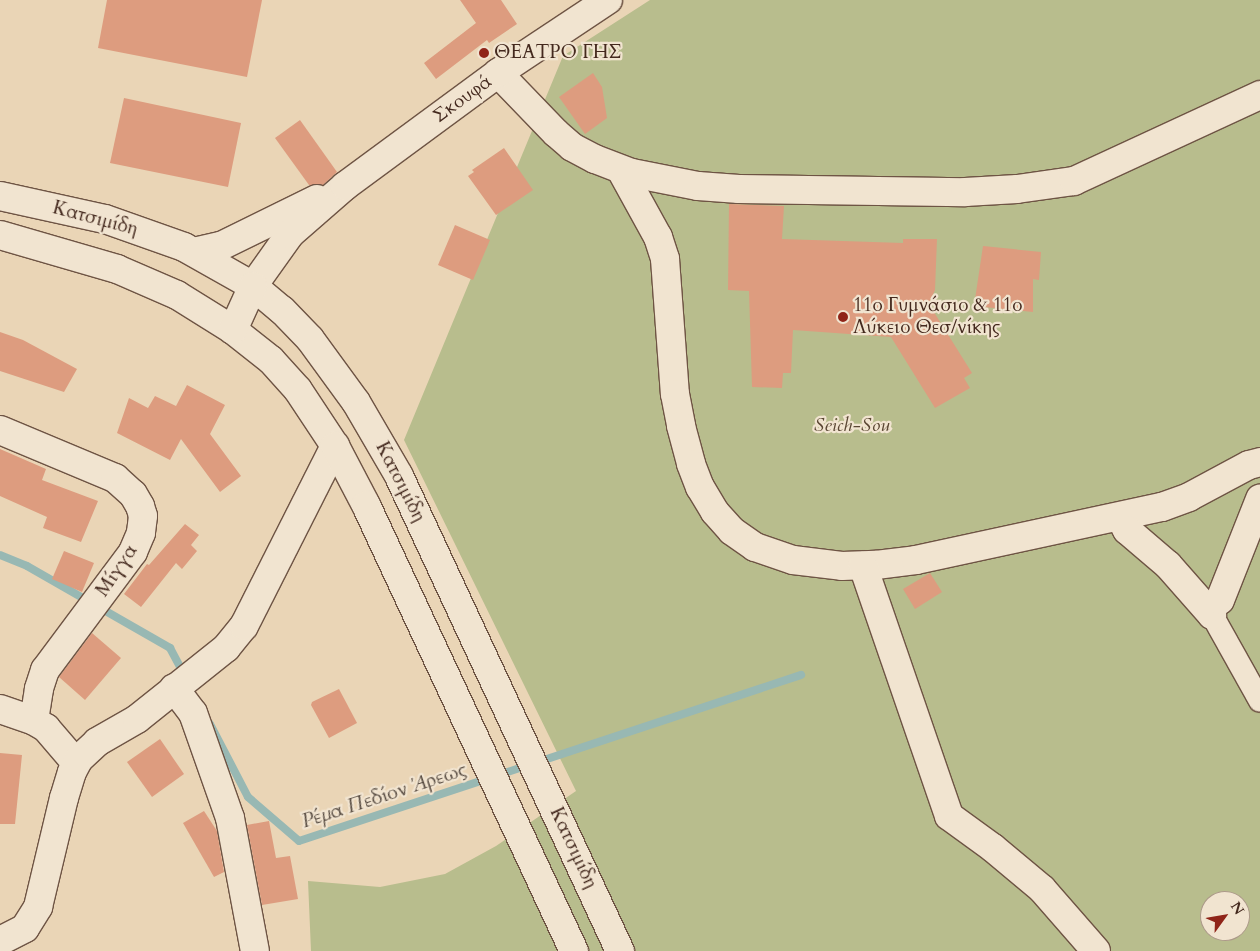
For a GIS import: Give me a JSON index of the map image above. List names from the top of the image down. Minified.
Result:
{"streets":{"street":["Σκουφά","Κατσιμίδη","Μίγγα"]},"crossings":[["Σκουφά","Κατσιμίδη"]],"water":["Ρέμα Πεδίον Άρεως"],"parks":["Seich-Sou"],"places":["ΘΕΑΤΡΟ ΓΗΣ","11ο Γυμνάσιο & 11ο Λύκειο Θεσ/νίκης"],"north":"top right"}
